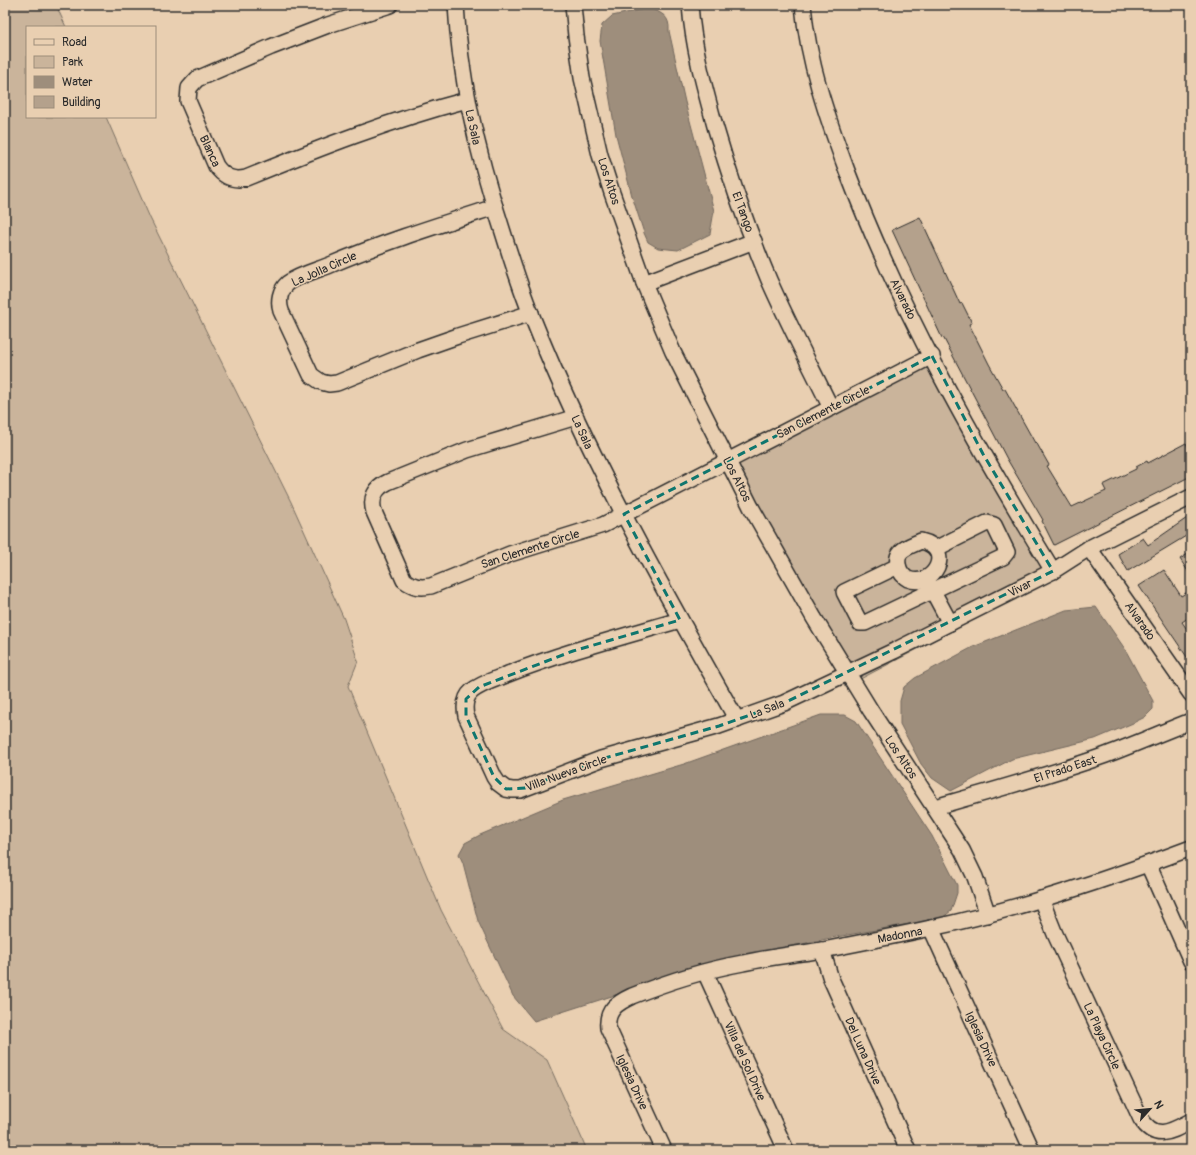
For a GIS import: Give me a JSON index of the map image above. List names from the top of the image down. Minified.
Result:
{"streets":{"street":["La Sala","Blanca","Los Altos","El Tango","La Jolla Circle","Alvarado","San Clemente Circle","Vivar","El Prado East","Villa Nueva Circle","Madonna","La Playa Circle","Iglesia Drive","Del Luna Drive","Villa del Sol Drive"]},"crossings":[["La Sala","Blanca"],["La Sala","Los Altos"],["La Sala","La Jolla Circle"],["La Sala","San Clemente Circle"],["La Sala","Vivar"],["La Sala","Villa Nueva Circle"],["Los Altos","San Clemente Circle"],["Los Altos","Vivar"],["Los Altos","El Prado East"],["Los Altos","Madonna"],["El Tango","San Clemente Circle"],["Alvarado","San Clemente Circle"],["Alvarado","Vivar"],["Madonna","La Playa Circle"],["Madonna","Iglesia Drive"],["Madonna","Del Luna Drive"],["Madonna","Villa del Sol Drive"]],"legend":["Road","Park","Water","Building"],"north":"top right"}
